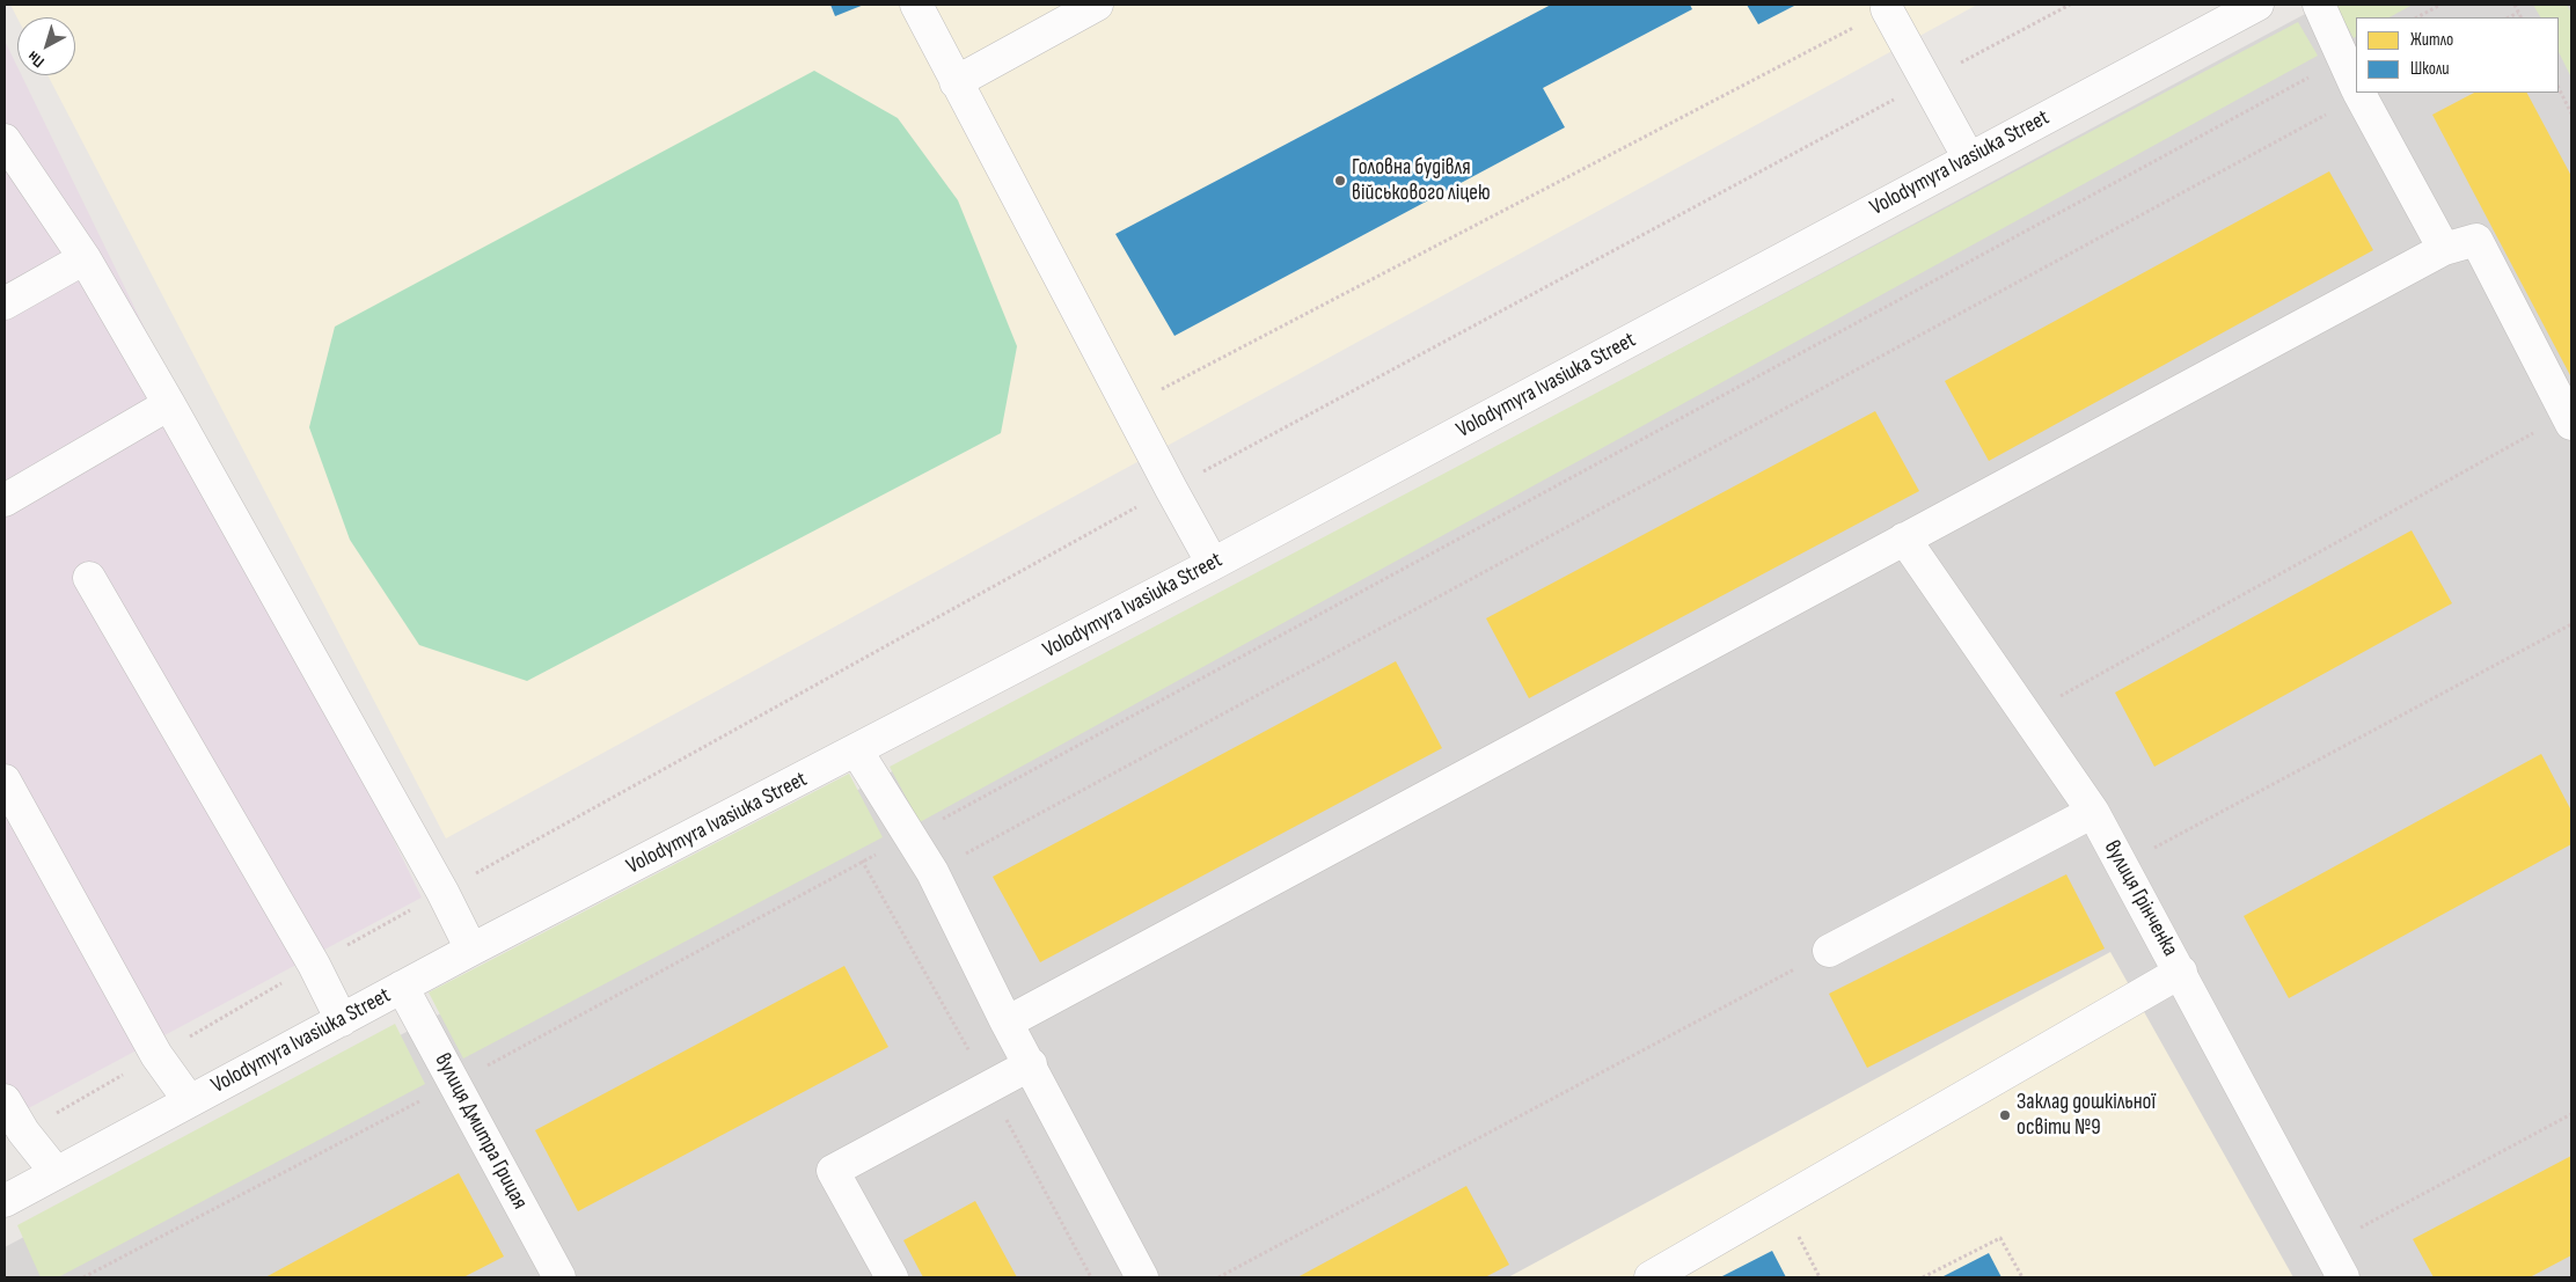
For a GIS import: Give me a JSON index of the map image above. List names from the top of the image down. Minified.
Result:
{"streets":{"street":["Volodymyra Ivasiuka Street","вулиця Грінченка","вулиця Дмитра Грицая"]},"crossings":[["Volodymyra Ivasiuka Street","вулиця Дмитра Грицая"]],"places":["Головна будівля військового ліцею","Заклад дошкільної освіти №9"],"legend":["Житло","Школи"],"north":"bottom left"}
